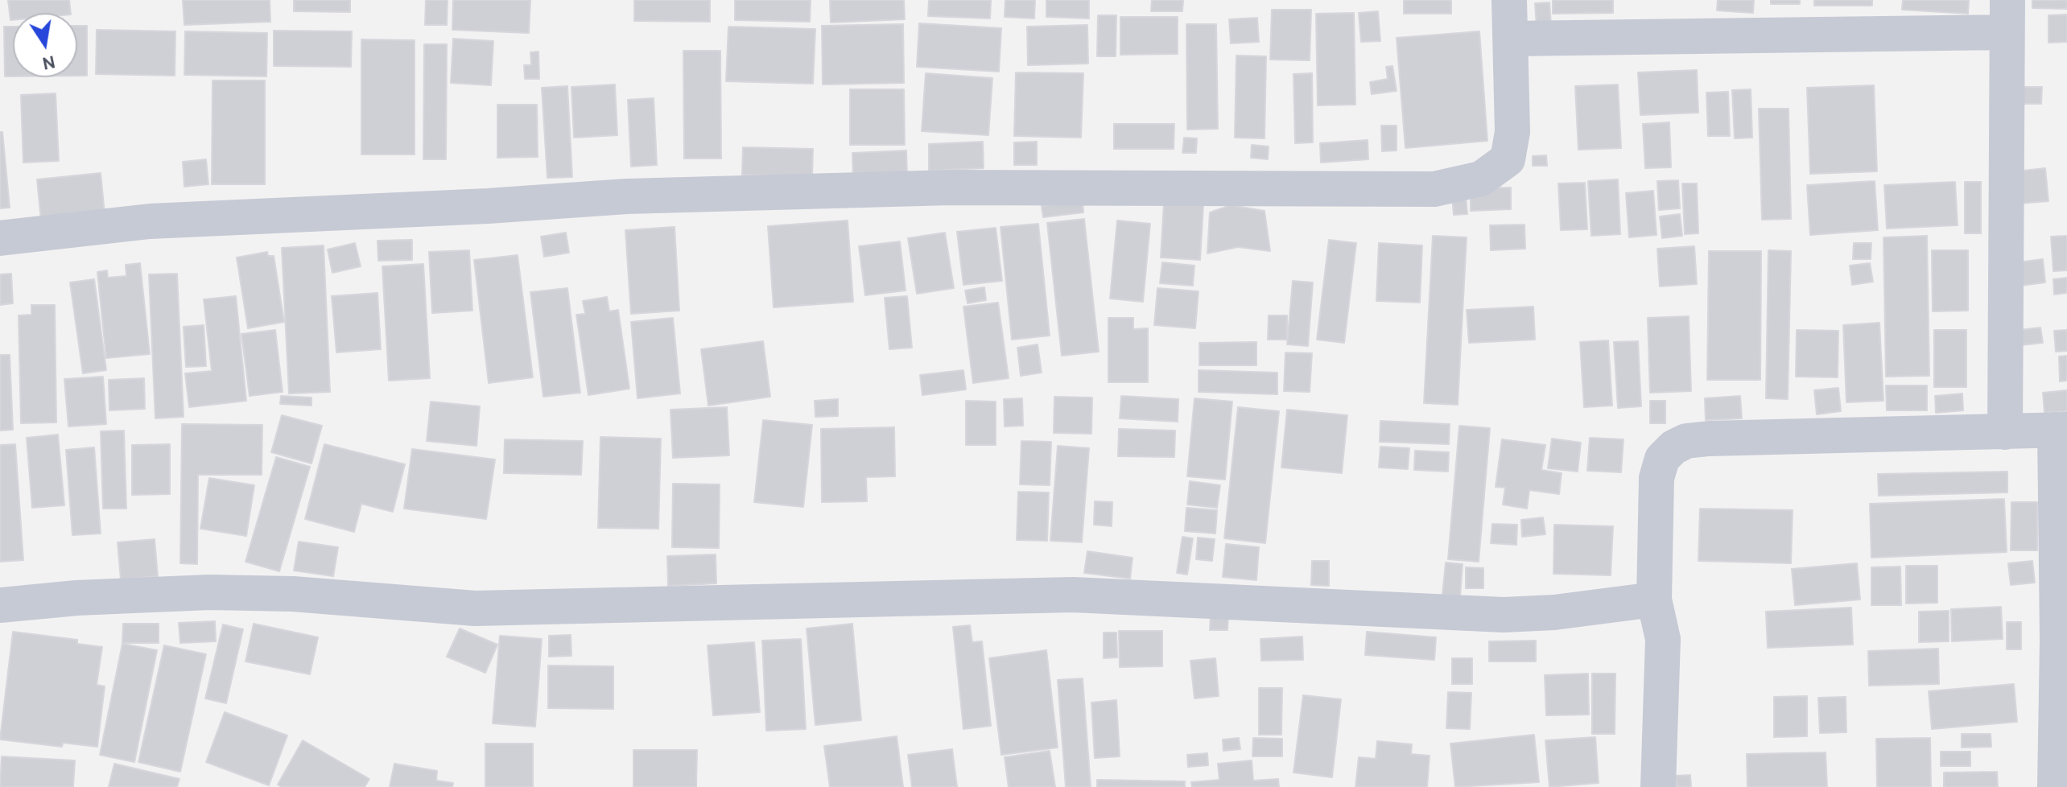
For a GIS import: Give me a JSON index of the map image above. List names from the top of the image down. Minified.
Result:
{"north":"bottom"}
